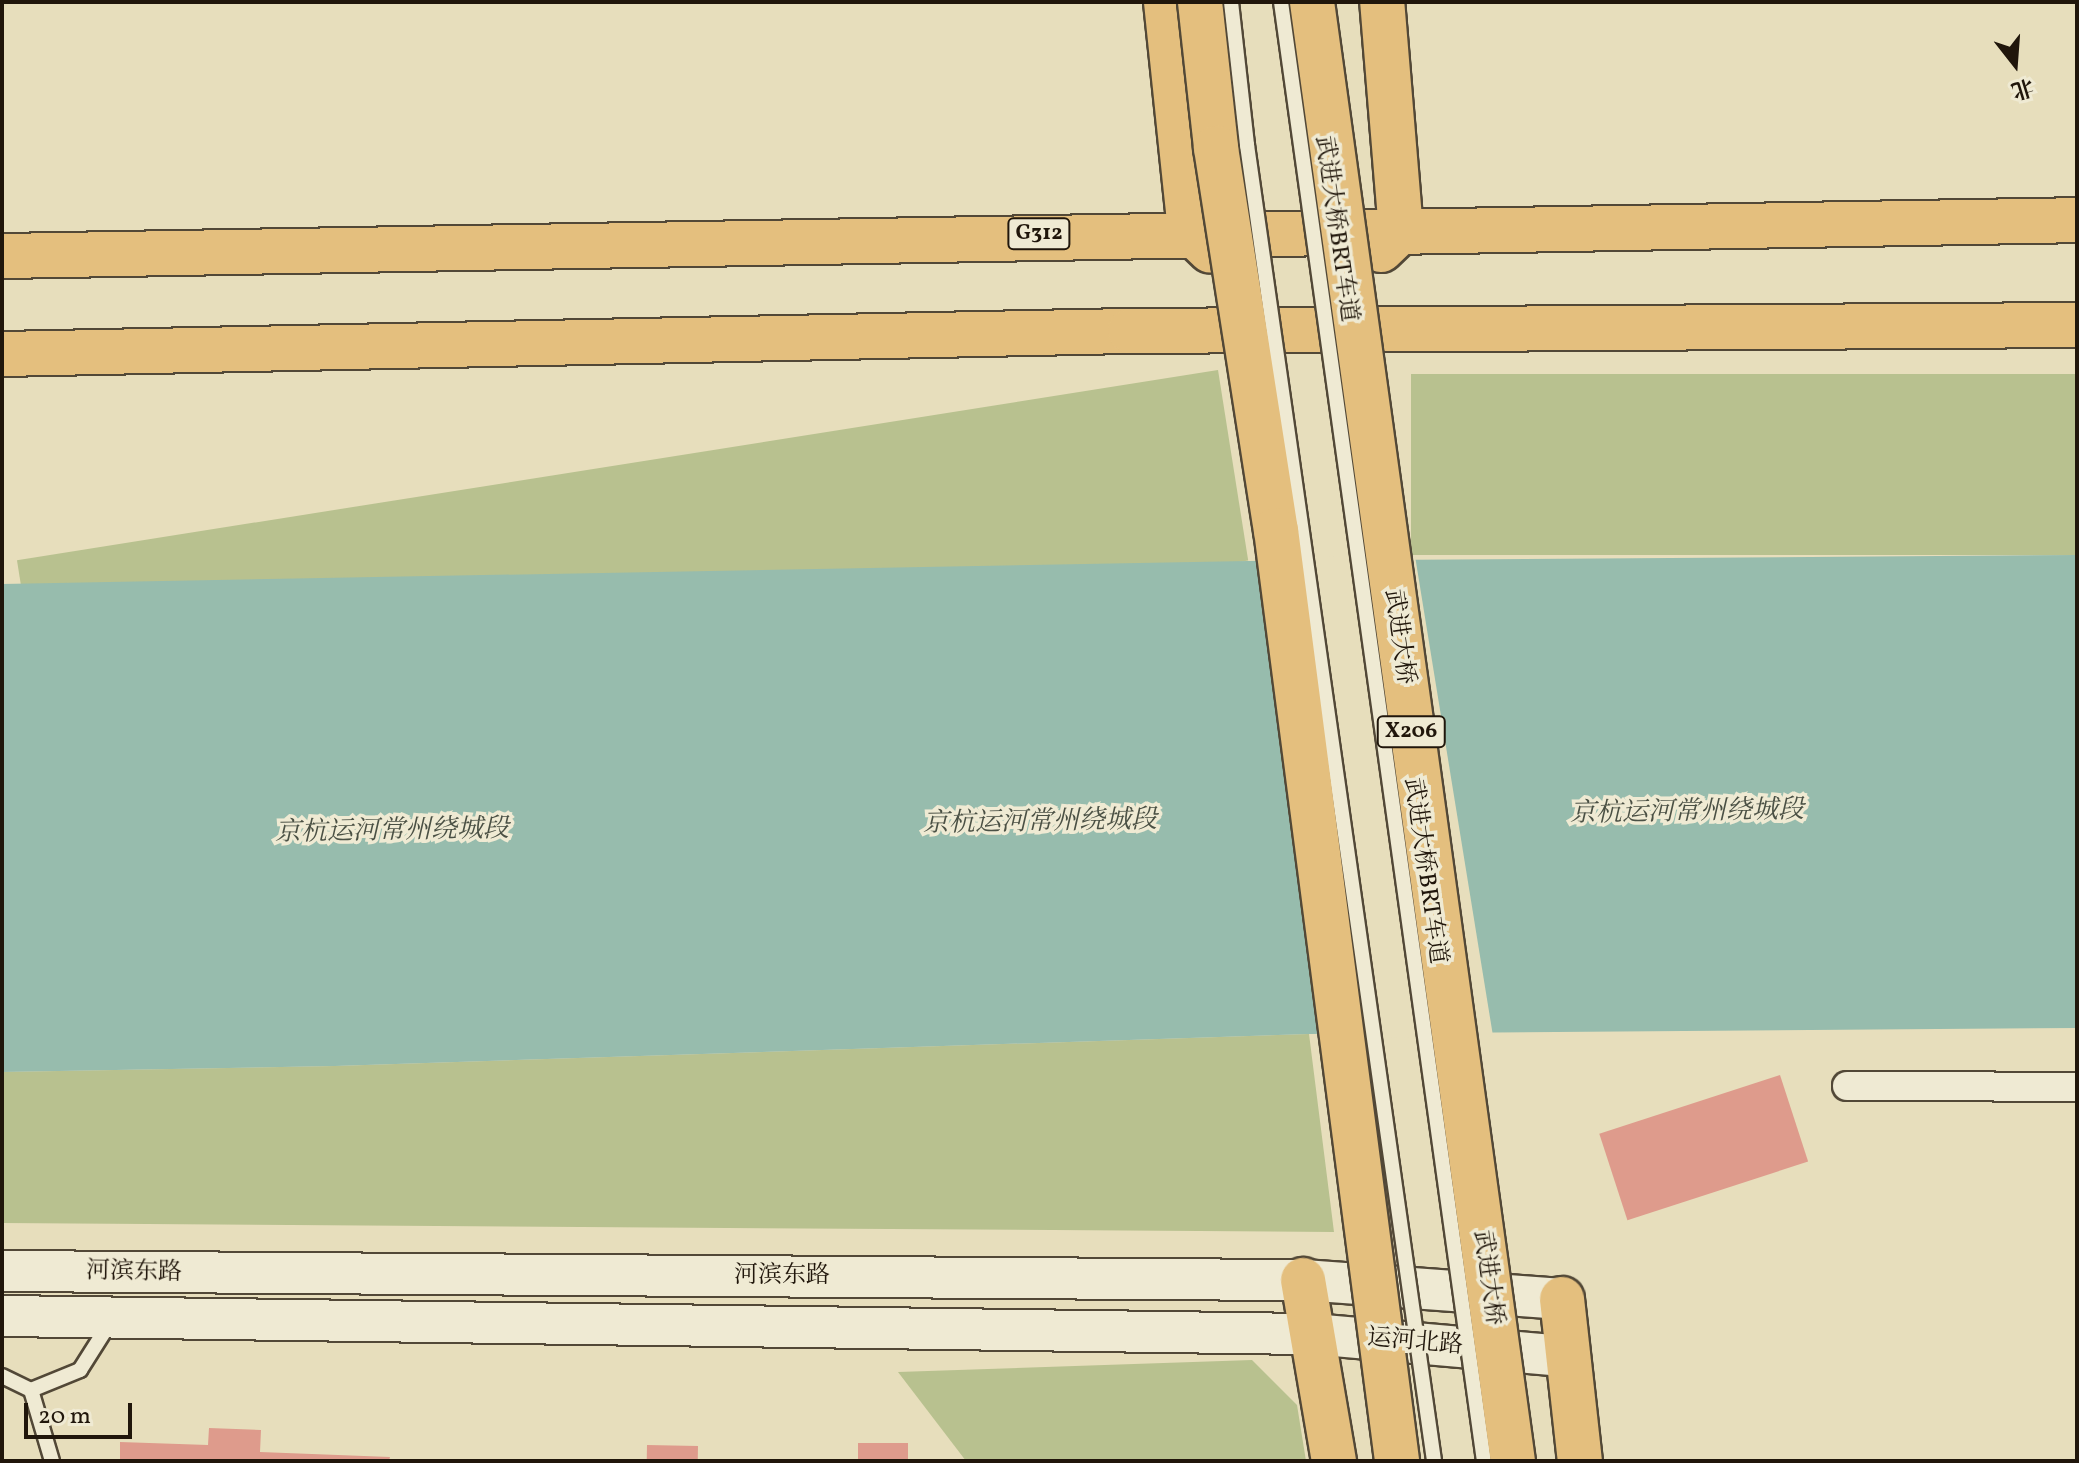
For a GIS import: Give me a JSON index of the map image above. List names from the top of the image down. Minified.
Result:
{"streets":{"main road":["G312","武进大桥","X206","河滨东路","运河北路"],"lane":["武进大桥BRT车道"]},"crossings":[["河滨东路","运河北路"]],"water":["京杭运河常州绕城段"],"scale_bar":"20 m","north":"bottom"}
